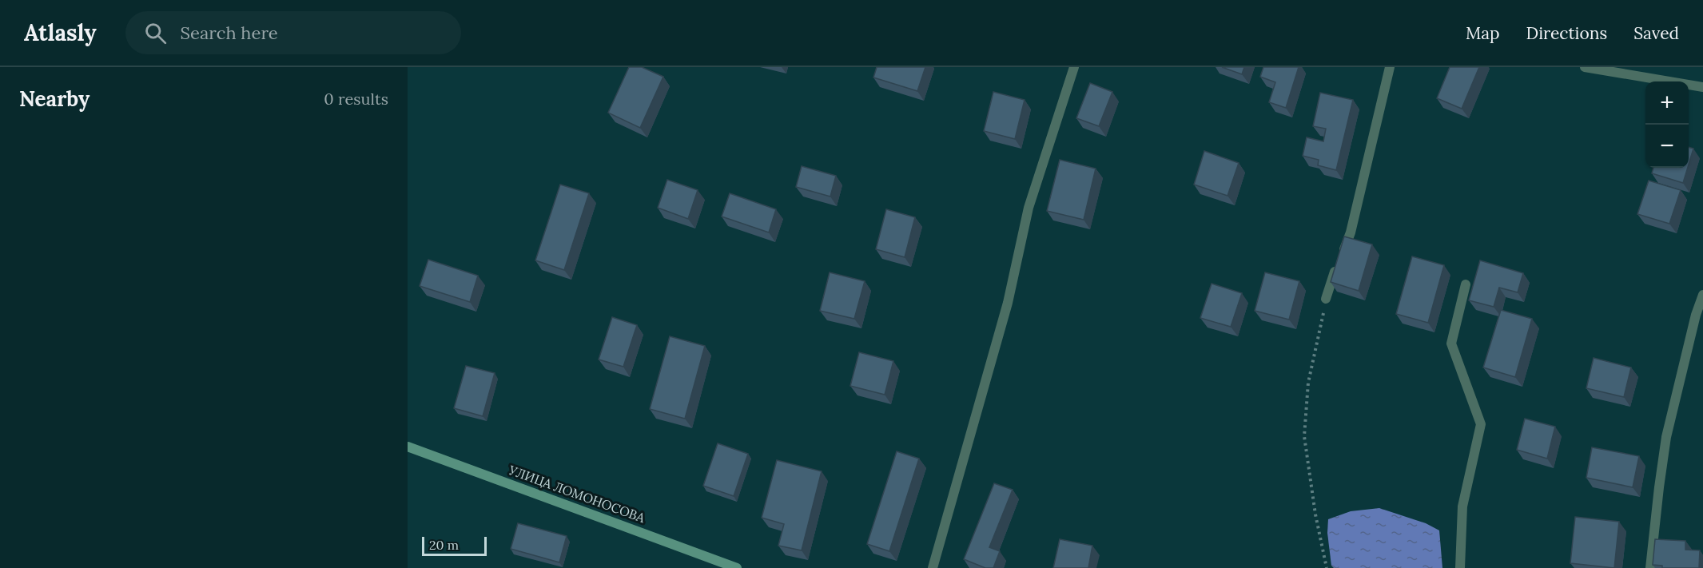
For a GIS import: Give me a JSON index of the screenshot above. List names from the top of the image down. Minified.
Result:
{"streets":{"street":["УЛИЦА ЛОМОНОСОВА"]},"scale_bar":"20 m","page":{"header":"Atlasly","search":"Search here","nav":["Map","Directions","Saved"],"heading":["Nearby","0 results"],"map_buttons":["+","−"],"scale":"20 m"}}
